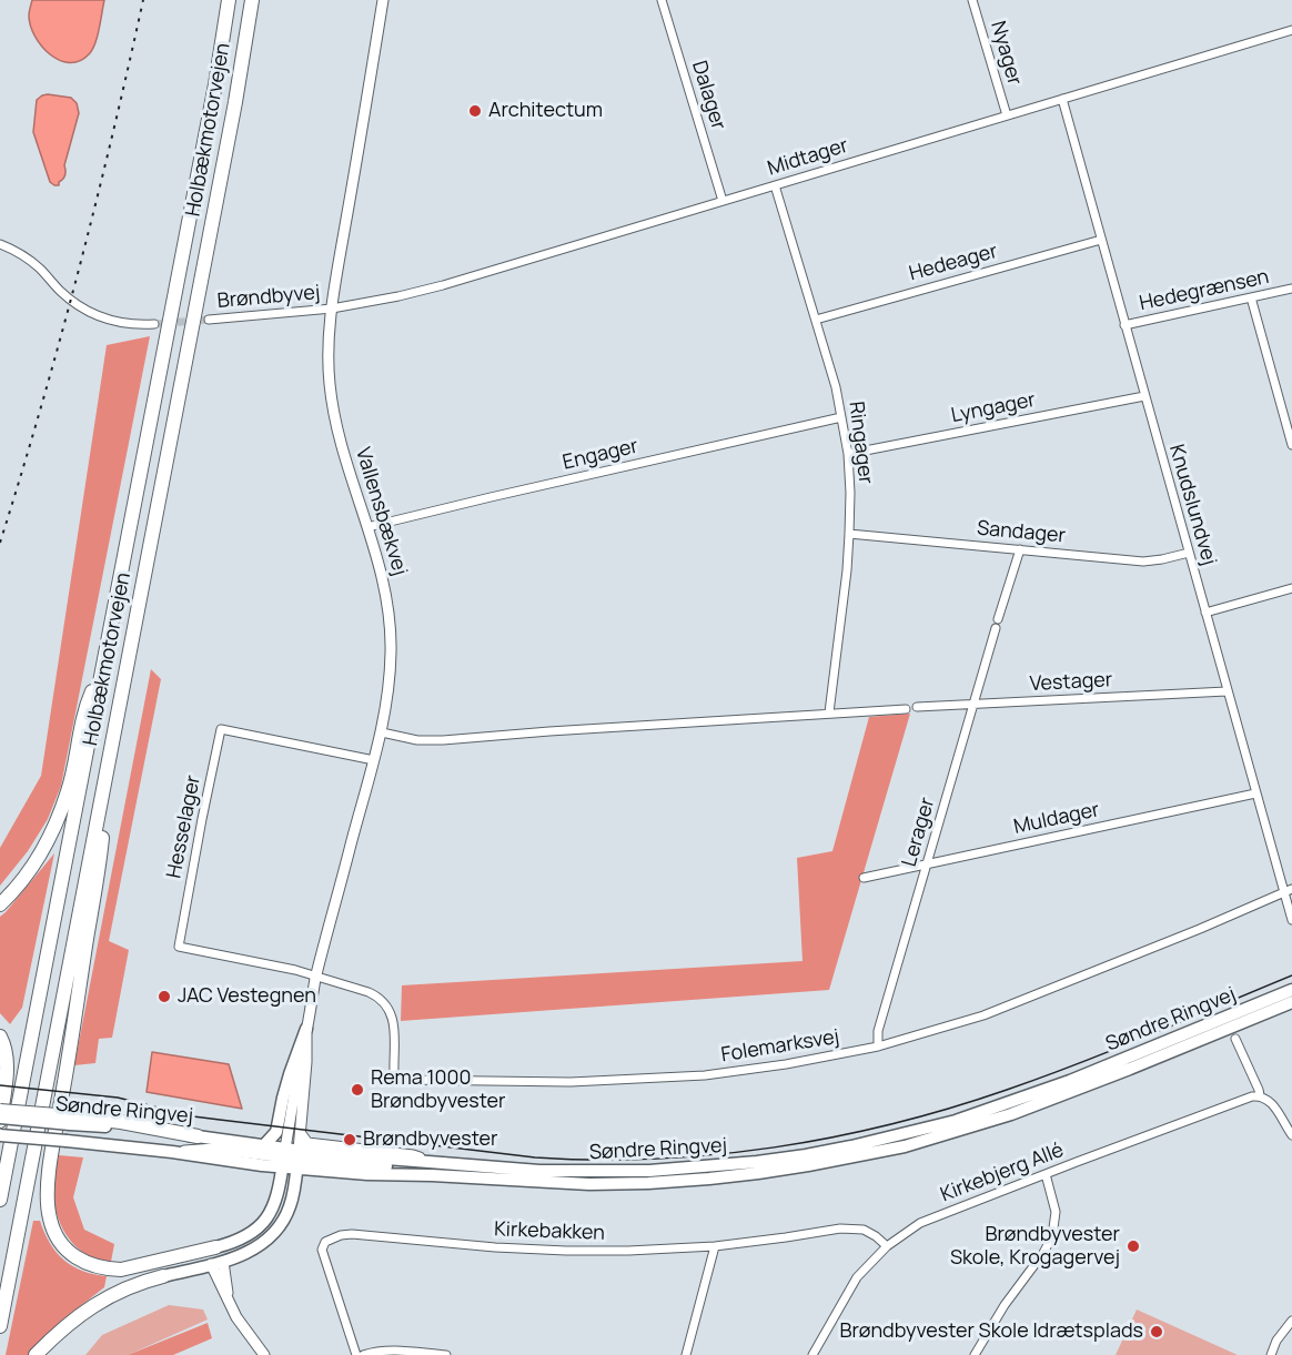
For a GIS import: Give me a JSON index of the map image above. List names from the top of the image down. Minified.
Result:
{"streets":{"highway":["Holbækmotorvejen"],"main road":["Søndre Ringvej"],"street":["Nyager","Dalager","Midtager","Hedeager","Hedegrænsen","Brøndbyvej","Lyngager","Ringager","Engager","Knudslundvej","Vallensbækvej","Sandager","Vestager","Muldager","Hesselager","Lerager","Folemarksvej","Kirkebjerg Allé","Kirkebakken"]},"crossings":[["Nyager","Midtager"],["Dalager","Midtager"],["Midtager","Brøndbyvej"],["Midtager","Ringager"],["Midtager","Knudslundvej"],["Midtager","Vallensbækvej"],["Hedeager","Ringager"],["Hedeager","Knudslundvej"],["Hedegrænsen","Knudslundvej"],["Brøndbyvej","Vallensbækvej"],["Lyngager","Ringager"],["Lyngager","Knudslundvej"],["Ringager","Engager"],["Ringager","Sandager"],["Engager","Vallensbækvej"],["Knudslundvej","Sandager"],["Knudslundvej","Vestager"],["Knudslundvej","Muldager"],["Knudslundvej","Folemarksvej"],["Vallensbækvej","Hesselager"],["Vallensbækvej","Søndre Ringvej"],["Vallensbækvej","Folemarksvej"],["Vestager","Lerager"],["Muldager","Lerager"],["Hesselager","Folemarksvej"],["Lerager","Folemarksvej"],["Kirkebjerg Allé","Kirkebakken"]],"places":["Architectum","JAC Vestegnen","Rema 1000 Brøndbyvester","Brøndbyvester","Brøndbyvester Skole, Krogagervej","Brøndbyvester Skole Idrætsplads"]}
